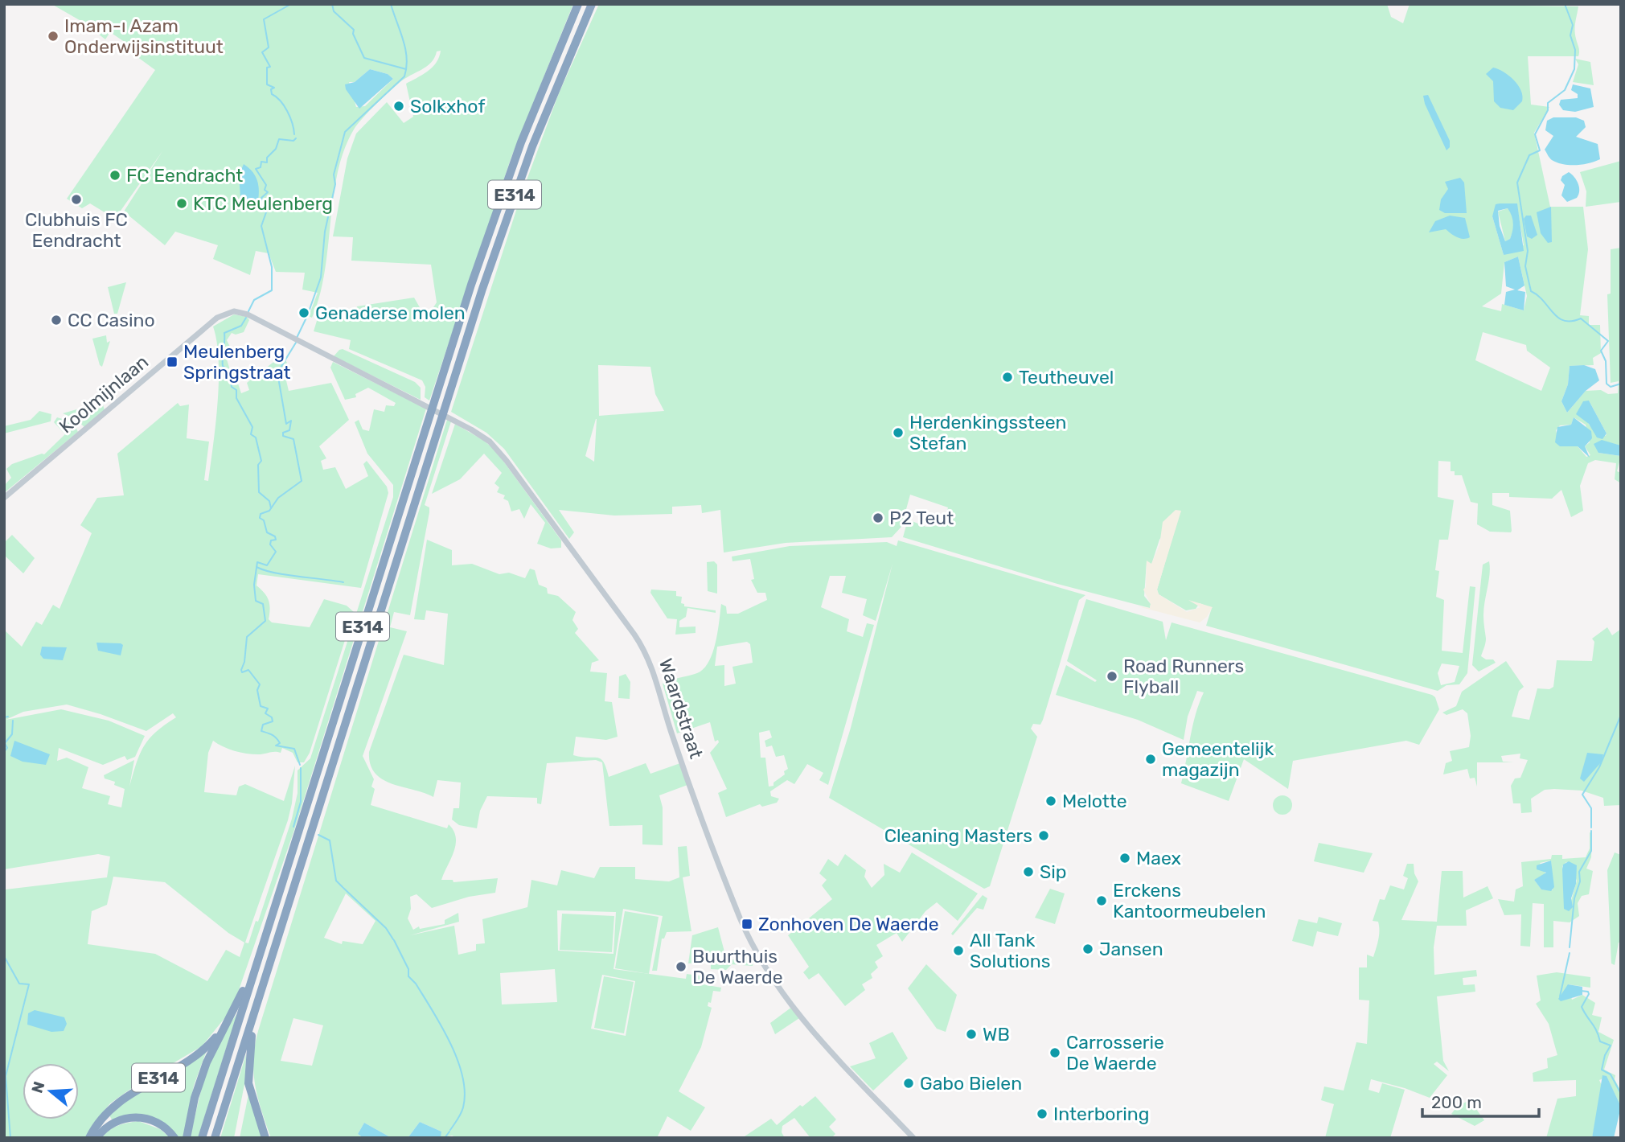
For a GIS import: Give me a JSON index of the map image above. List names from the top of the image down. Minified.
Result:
{"streets":{"highway":["E314"],"street":["Koolmijnlaan","Waardstraat"]},"crossings":[["Koolmijnlaan","Waardstraat"]],"places":{"other":["Imam-ı Azam Onderwijsinstituut","Solkxhof","FC Eendracht","Clubhuis FC Eendracht","KTC Meulenberg","Genaderse molen","CC Casino","Teutheuvel","Herdenkingssteen Stefan","P2 Teut","Road Runners Flyball","Gemeentelijk magazijn","Melotte","Cleaning Masters","Maex","Sip","Erckens Kantoormeubelen","Jansen","All Tank Solutions","Buurthuis De Waerde","WB","Carrosserie De Waerde","Gabo Bielen","Interboring"],"transit":["Meulenberg Springstraat","Zonhoven De Waerde"]},"scale_bar":"200 m","north":"left"}
